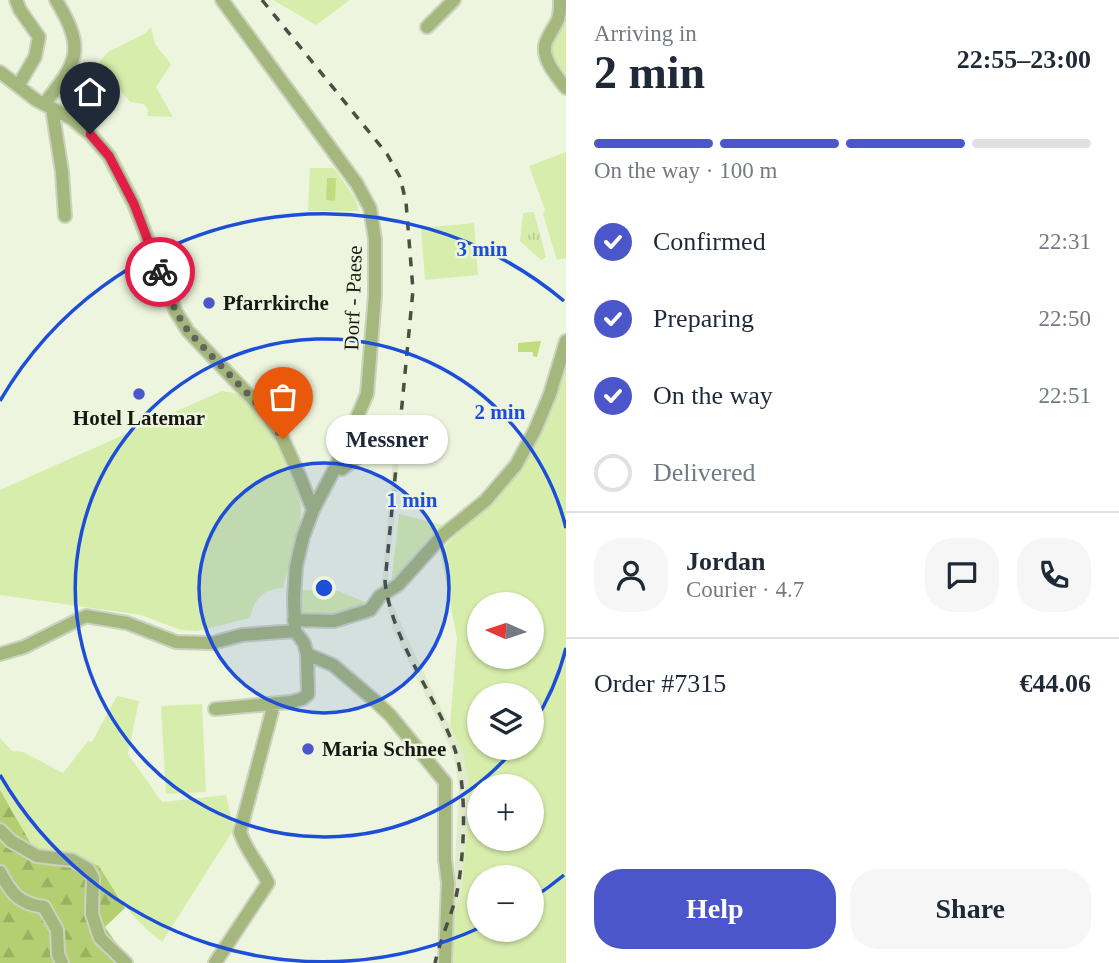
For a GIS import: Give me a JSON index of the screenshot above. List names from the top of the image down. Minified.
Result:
{"streets":{"street":["Dorf - Paese"]},"places":["Pfarrkirche","Hotel Latemar","Messner","Maria Schnee"],"north":"left","page":{"heading":["2 min","Arriving in","22:55–23:00"],"panel":["Jordan","Courier · 4.7","Order #7315","€44.06"],"bar":"On the way · 100 m","list":[["Confirmed","22:31"],["Preparing","22:50"],["On the way","22:51"],"Delivered"],"bubble":"Messner","map_buttons":["+","−"],"buttons":["Help","Share"]},"rings":["3 min","2 min","1 min"]}
